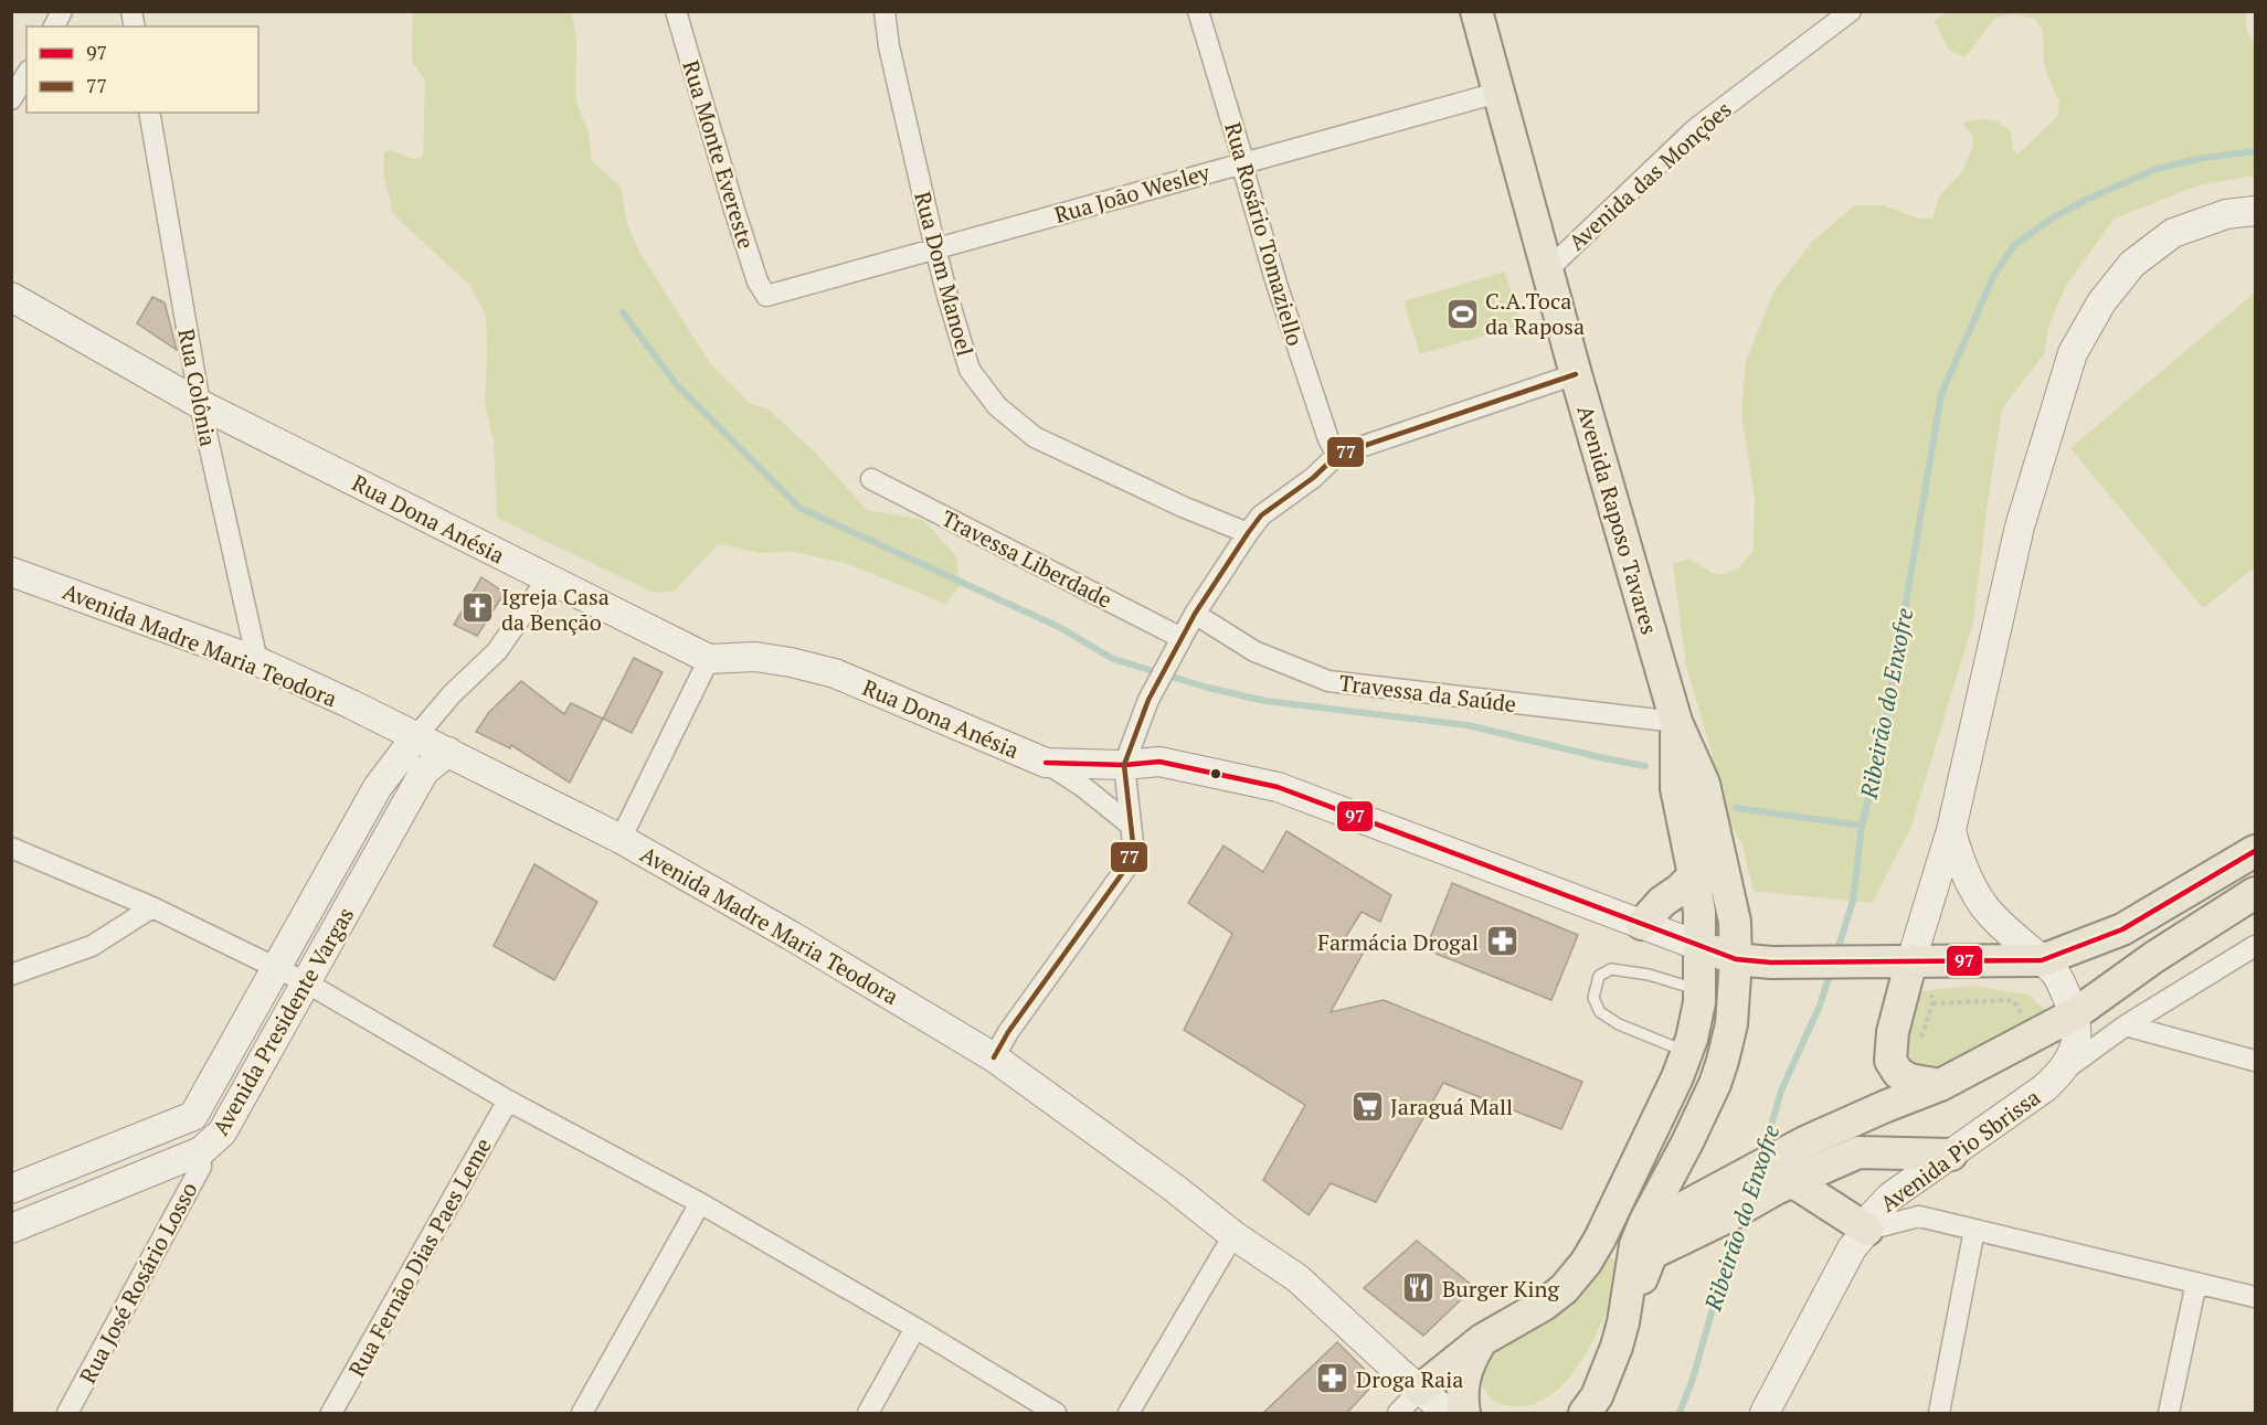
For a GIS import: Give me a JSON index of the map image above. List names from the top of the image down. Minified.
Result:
{"streets":{"main road":["Rua Dona Anésia","Avenida Raposo Tavares"],"street":["Rua Monte Evereste","Avenida das Monções","Rua João Wesley","Rua Rosário Tomaziello","Rua Dom Manoel","Rua Colônia","Travessa Liberdade","Avenida Madre Maria Teodora","Travessa da Saúde","Avenida Presidente Vargas","Avenida Pio Sbrissa","Rua Fernão Dias Paes Leme","Rua José Rosário Losso"]},"crossings":[["Rua Monte Evereste","Rua João Wesley"],["Avenida das Monções","Avenida Raposo Tavares"],["Rua João Wesley","Rua Rosário Tomaziello"],["Rua João Wesley","Rua Dom Manoel"],["Rua João Wesley","Avenida Raposo Tavares"],["Rua Colônia","Rua Dona Anésia"],["Rua Colônia","Avenida Madre Maria Teodora"],["Rua Dona Anésia","Avenida Raposo Tavares"],["Rua Dona Anésia","Avenida Pio Sbrissa"],["Avenida Raposo Tavares","Avenida Madre Maria Teodora"],["Avenida Raposo Tavares","Travessa da Saúde"],["Avenida Madre Maria Teodora","Avenida Presidente Vargas"],["Avenida Presidente Vargas","Rua José Rosário Losso"]],"water":["Ribeirão do Enxofre"],"places":{"sports":["C.A.Toca da Raposa"],"church":["Igreja Casa da Benção"],"pharmacy":["Farmácia Drogal","Droga Raia"],"supermarket":["Jaraguá Mall"],"restaurant":["Burger King"]},"lines":["transit line 77","transit line 97"],"legend":["97","77"]}
